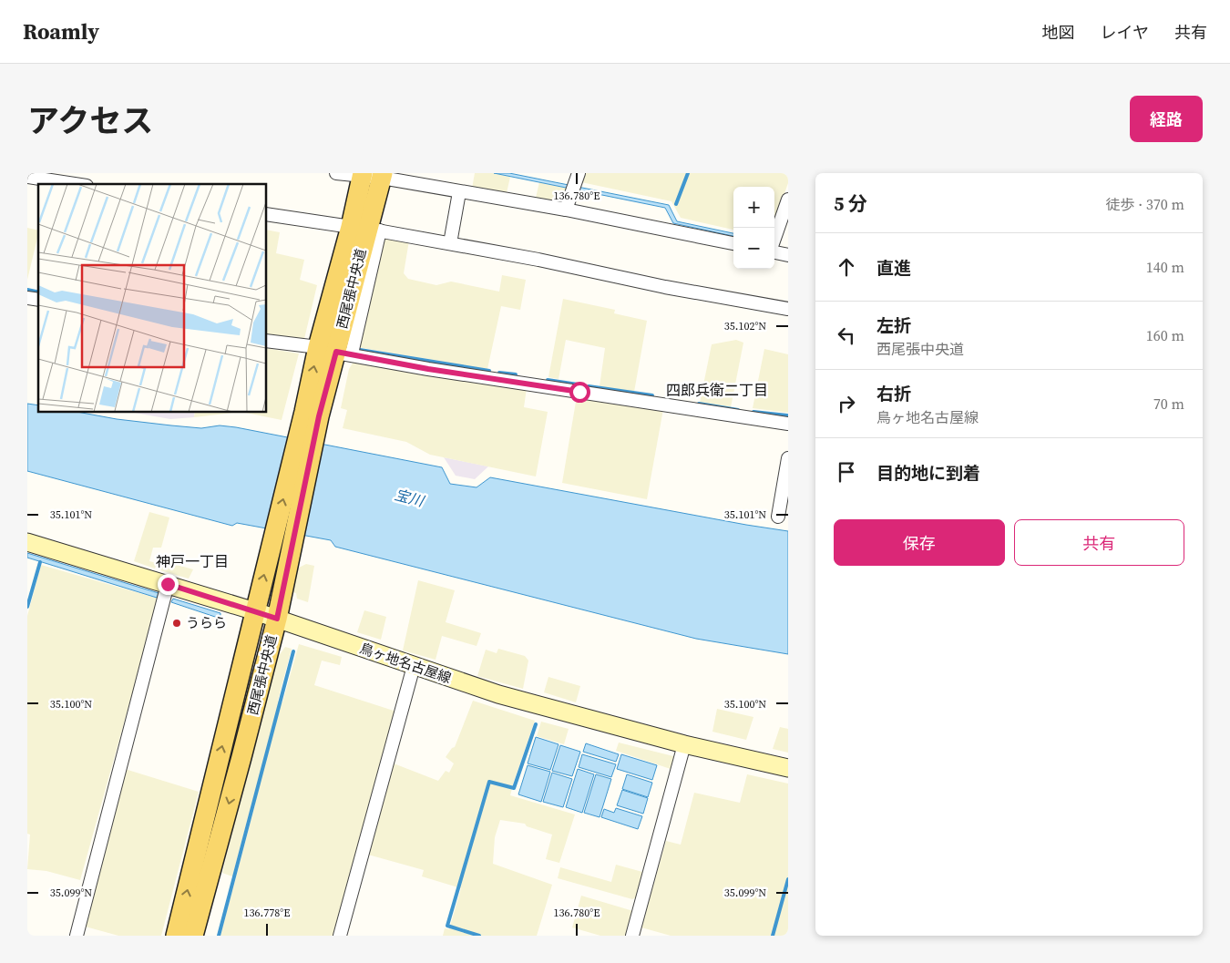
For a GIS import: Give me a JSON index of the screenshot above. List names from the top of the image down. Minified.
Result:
{"streets":{"main road":["西尾張中央道","鳥ヶ地名古屋線"]},"crossings":[["西尾張中央道","鳥ヶ地名古屋線"]],"districts":["四郎兵衛二丁目","神戸一丁目"],"water":["宝川"],"places":["うらら"],"page":{"header":"Roamly","nav":["地図","レイヤ","共有"],"title":"アクセス","buttons":["経路",["保存","共有"]],"heading":["5 分","徒歩 · 370 m"],"map_buttons":["+","−"],"list":[["直進","140 m"],["左折","西尾張中央道","160 m"],["右折","鳥ヶ地名古屋線","70 m"],"目的地に到着"]},"coordinates":["136.780°E","35.102°N","35.101°N","35.100°N","35.099°N","136.778°E"]}
